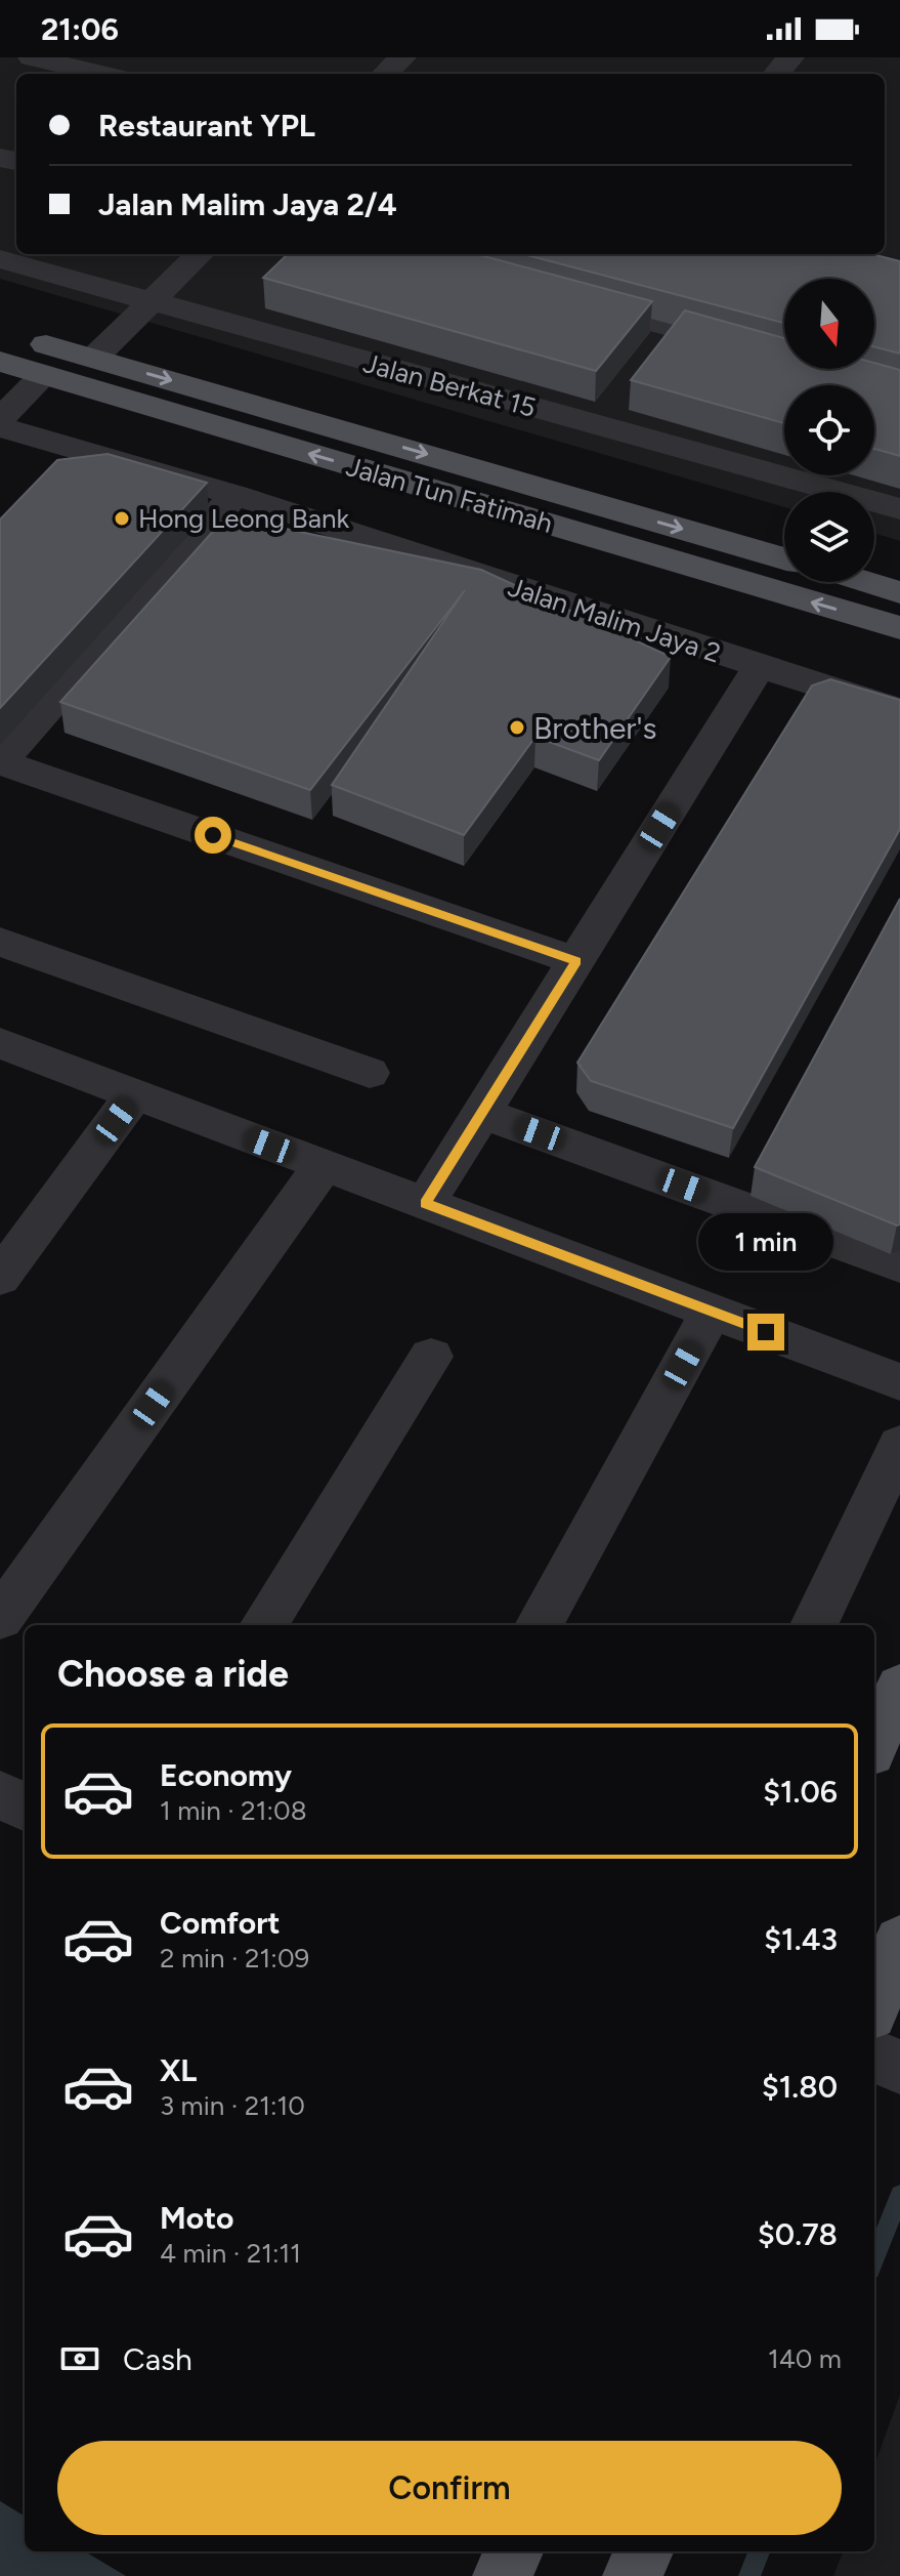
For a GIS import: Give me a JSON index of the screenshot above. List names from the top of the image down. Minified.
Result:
{"streets":{"main road":["Jalan Tun Fatimah"],"street":["Jalan Berkat 15","Jalan Malim Jaya 2"]},"places":["Hong Leong Bank","Brother's"],"north":"bottom","page":{"status":"21:06","banner":["Restaurant YPL","Jalan Malim Jaya 2/4"],"bubble":"1 min","heading":"Choose a ride","list":[{"name":"Economy","note":"1 min · 21:08","value":"$1.06"},{"name":"Comfort","note":"2 min · 21:09","value":"$1.43"},{"name":"XL","note":"3 min · 21:10","value":"$1.80"},{"name":"Moto","note":"4 min · 21:11","value":"$0.78"}],"pay":["Cash","140 m"],"buttons":"Confirm"}}
